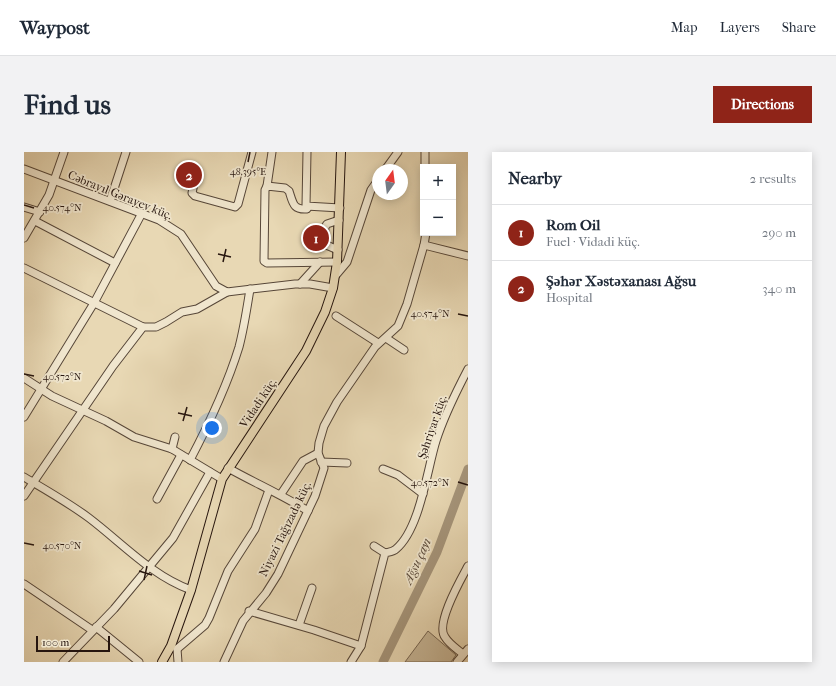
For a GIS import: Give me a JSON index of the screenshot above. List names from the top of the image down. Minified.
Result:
{"streets":{"main road":["Vidadi küç."],"street":["Cəbrayıl Gərayev küç.","Şəhriyar küç.","Niyazi Tağızadə küç."]},"water":["Ağsu çayı"],"scale_bar":"100 m","north":"top","page":{"header":"Waypost","nav":["Map","Layers","Share"],"buttons":"Directions","title":"Find us","heading":["Nearby","2 results"],"pins":["2","1"],"map_buttons":["+","−"],"list":[{"mark":"1","name":"Rom Oil","note":"Fuel · Vidadi küç.","value":"290 m"},{"mark":"2","name":"Şəhər Xəstəxanası Ağsu","note":"Hospital","value":"340 m"}],"scale":"100 m"},"coordinates":["48.395°E","40.574°N","40.572°N","40.570°N"]}
